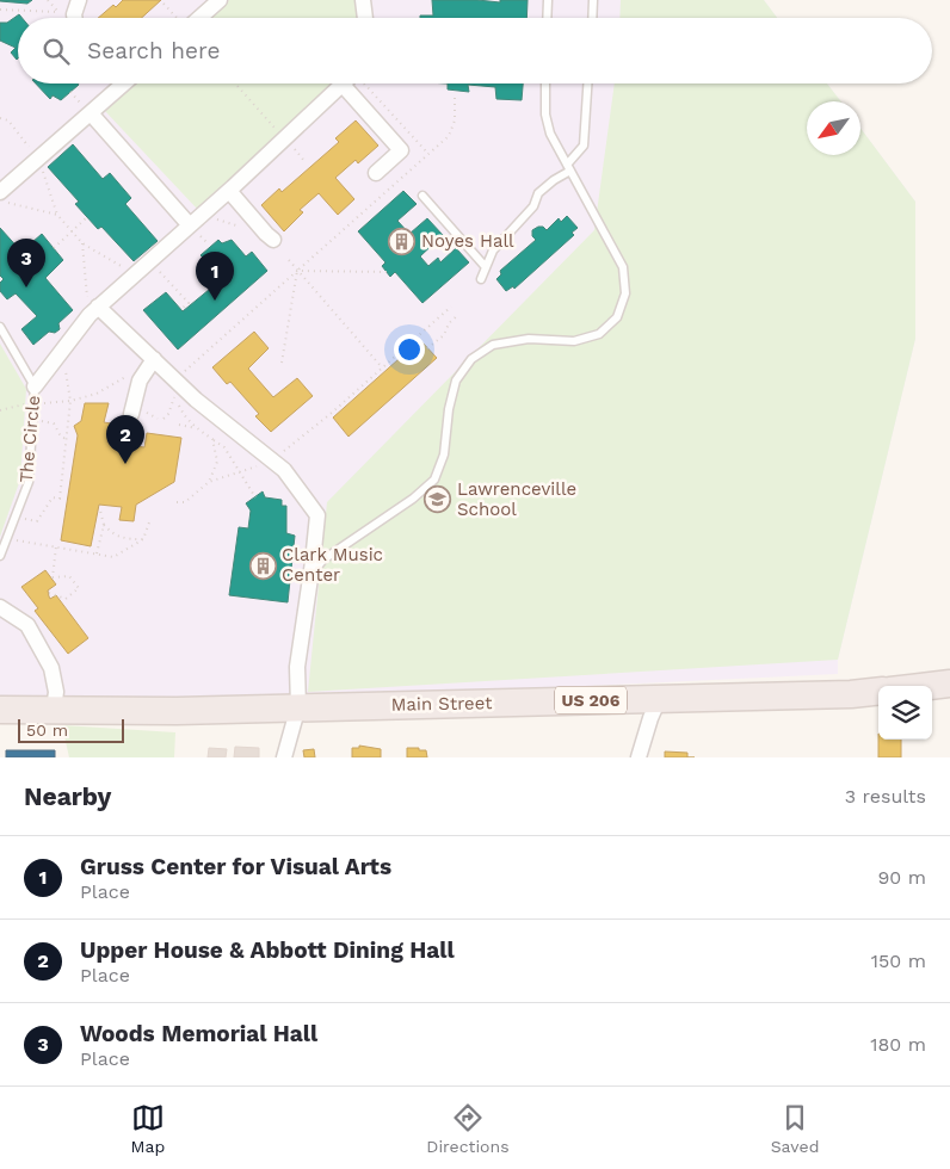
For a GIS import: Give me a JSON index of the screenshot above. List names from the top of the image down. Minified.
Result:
{"streets":{"highway":["US 206","Main Street"],"lane":["The Circle"]},"places":{"building":["Noyes Hall","Clark Music Center"],"school or university":["Lawrenceville School"]},"scale_bar":"50 m","north":"bottom left","page":{"search":"Search here","pins":["3","1","2"],"scale":"50 m","heading":["Nearby","3 results"],"list":[{"mark":"1","name":"Gruss Center for Visual Arts","note":"Place","value":"90 m"},{"mark":"2","name":"Upper House & Abbott Dining Hall","note":"Place","value":"150 m"},{"mark":"3","name":"Woods Memorial Hall","note":"Place","value":"180 m"}],"nav":["Map","Directions","Saved"]}}
